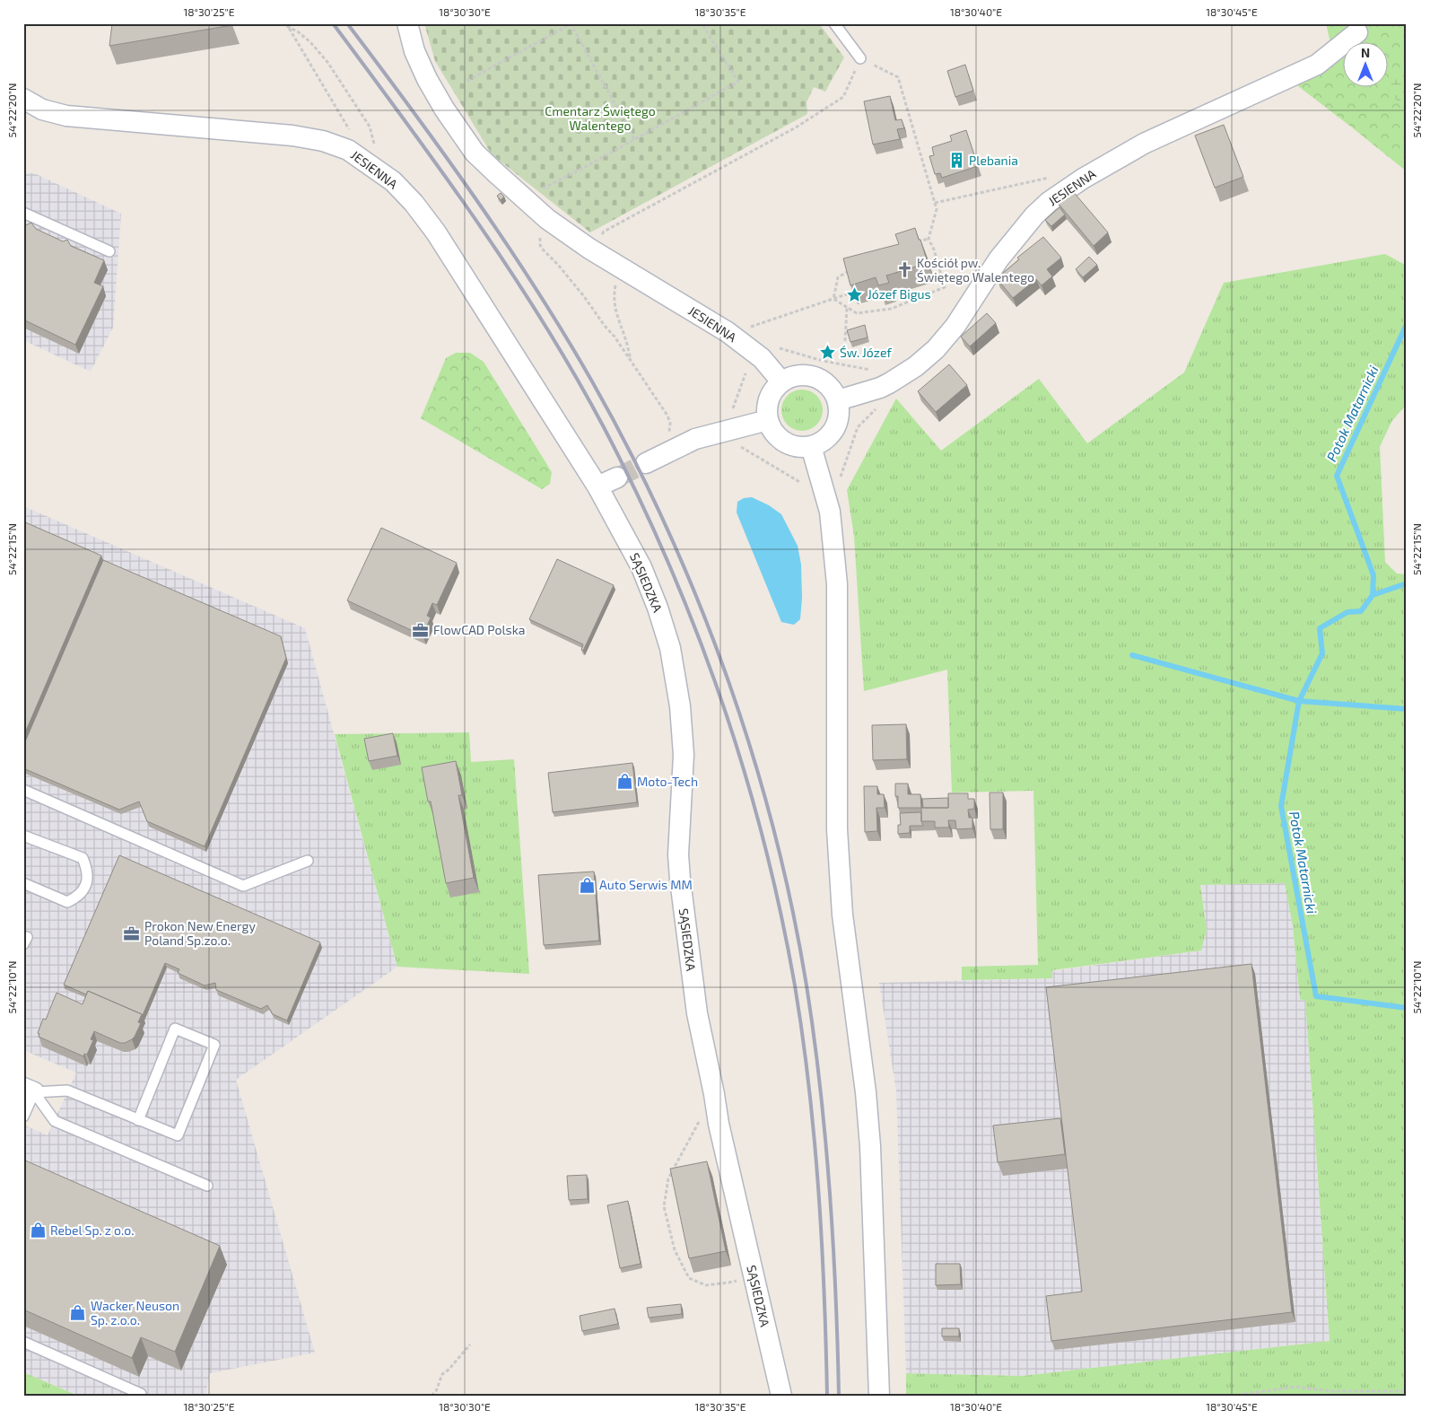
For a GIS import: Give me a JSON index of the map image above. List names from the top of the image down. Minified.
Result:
{"streets":{"street":["JESIENNA","SĄSIEDZKA"]},"crossings":[["JESIENNA","SĄSIEDZKA"]],"water":["Potok Matarnicki"],"parks":["Cmentarz Świętego Walentego"],"places":{"building":["Plebania"],"church":["Kościół pw. Świętego Walentego"],"place":["Józef Bigus","Św. Józef"],"office":["FlowCAD Polska","Prokon New Energy Poland Sp.zo.o."],"shop":["Moto-Tech","Auto Serwis MM","Rebel Sp. z o.o.","Wacker Neuson Sp. z.o.o."]},"north":"top","coordinates":["18°30'25\"E","18°30'30\"E","18°30'35\"E","18°30'40\"E","18°30'45\"E","54°22'20\"N","54°22'15\"N","54°22'10\"N"]}
